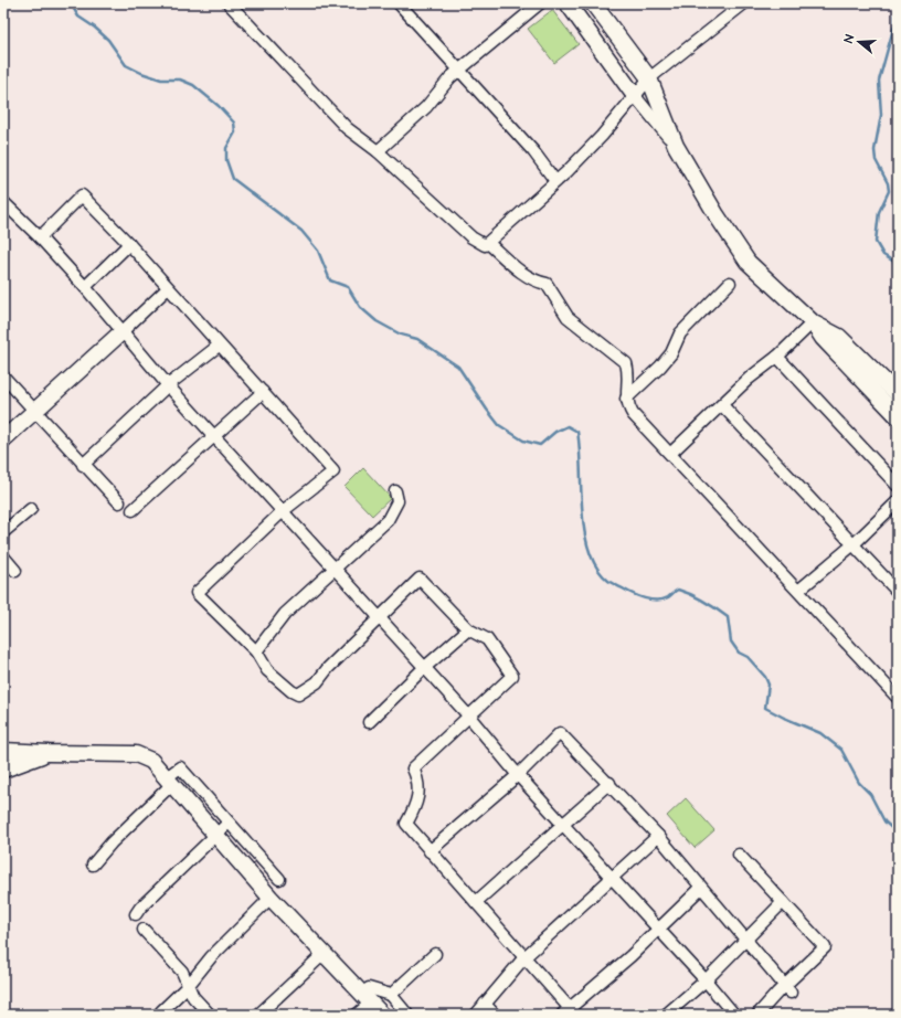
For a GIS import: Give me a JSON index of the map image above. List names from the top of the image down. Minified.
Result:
{"north":"left"}
